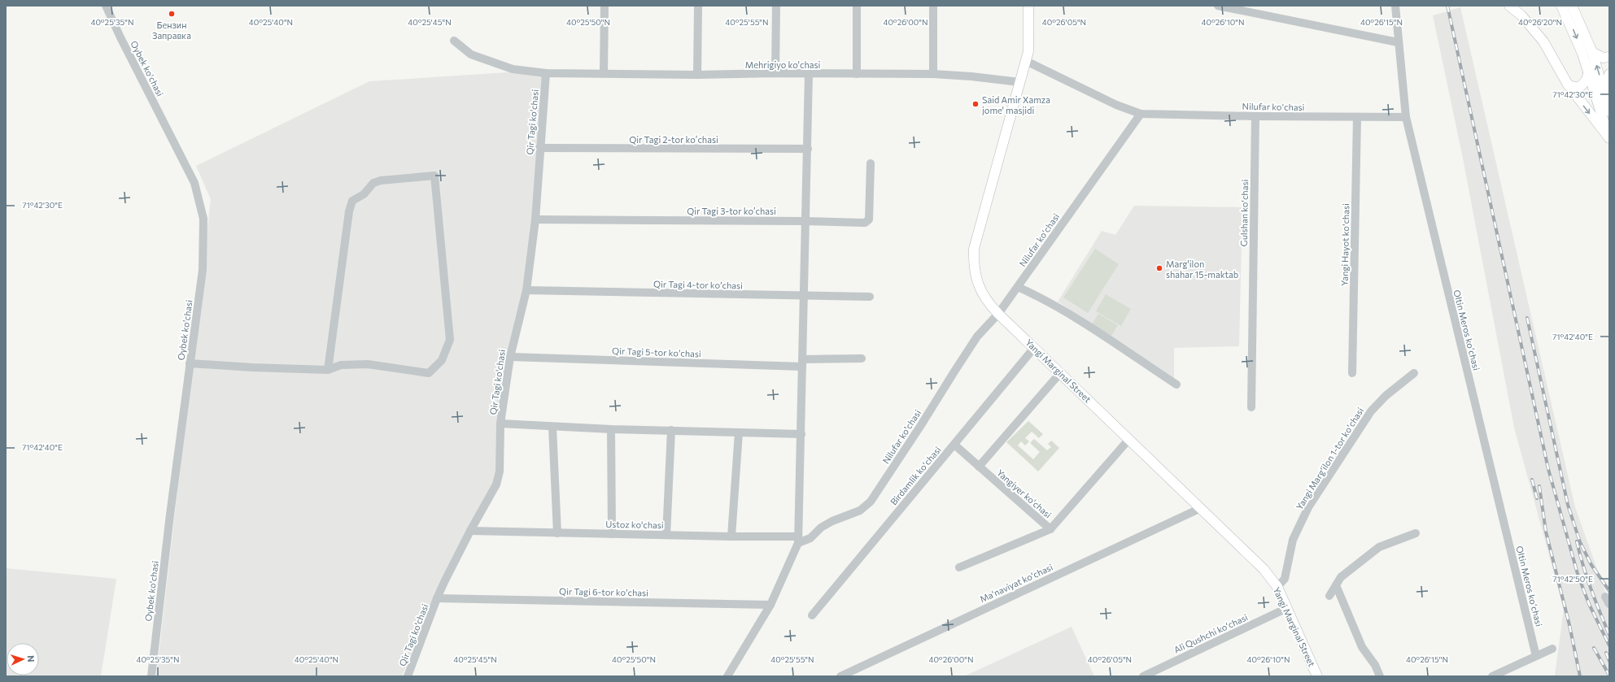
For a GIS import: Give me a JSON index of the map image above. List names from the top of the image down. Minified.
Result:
{"streets":{"main road":["Yangi Marginal Street"],"street":["Mehrigiyo ko'chasi","Oybek ko'chasi","Nilufar koʻchasi","Qir Tagi ko'chasi","Qir Tagi 2-tor koʼchasi","Qir Tagi 3-tor koʼchasi","Gulshan koʻchasi","Yangi Hayot koʻchasi","Qir Tagi 4-tor koʼchasi","Oltin Meros koʻchasi","Qir Tagi 5-tor koʼchasi","Nilufar ko'chasi","Yangi Margʻilon 1-tor koʼchasi","Birdamlik koʻchasi","Yangiyer ko'chasi","Ustoz ko'chasi","Maʻnaviyat koʻchasi","Qir Tagi 6-tor koʼchasi","Ali Qushchi koʻchasi"]},"crossings":[["Mehrigiyo ko'chasi","Qir Tagi ko'chasi"],["Mehrigiyo ko'chasi","Yangi Marginal Street"],["Nilufar koʻchasi","Gulshan koʻchasi"],["Nilufar koʻchasi","Yangi Hayot koʻchasi"],["Nilufar koʻchasi","Oltin Meros koʻchasi"],["Nilufar koʻchasi","Yangi Marginal Street"],["Nilufar koʻchasi","Nilufar ko'chasi"],["Qir Tagi ko'chasi","Qir Tagi 2-tor koʼchasi"],["Qir Tagi ko'chasi","Qir Tagi 3-tor koʼchasi"],["Qir Tagi ko'chasi","Qir Tagi 4-tor koʼchasi"],["Qir Tagi ko'chasi","Qir Tagi 5-tor koʼchasi"],["Qir Tagi ko'chasi","Ustoz ko'chasi"],["Qir Tagi ko'chasi","Qir Tagi 6-tor koʼchasi"],["Yangi Marginal Street","Nilufar ko'chasi"],["Yangi Marginal Street","Yangi Margʻilon 1-tor koʼchasi"],["Yangi Marginal Street","Birdamlik koʻchasi"],["Yangi Marginal Street","Yangiyer ko'chasi"],["Yangi Marginal Street","Maʻnaviyat koʻchasi"],["Yangi Marginal Street","Ali Qushchi koʻchasi"],["Nilufar ko'chasi","Ustoz ko'chasi"],["Birdamlik koʻchasi","Yangiyer ko'chasi"]],"places":["Бензин Заправка","Said Amir Xamza jome' masjidi","Marg'ilon shahar 15-maktab"],"north":"right","coordinates":["40°25'35\"N","40°25'40\"N","40°25'45\"N","40°25'50\"N","40°25'55\"N","40°26'00\"N","40°26'05\"N","40°26'10\"N","40°26'15\"N","40°26'20\"N","71°42'30\"E","71°42'40\"E","71°42'50\"E"]}
